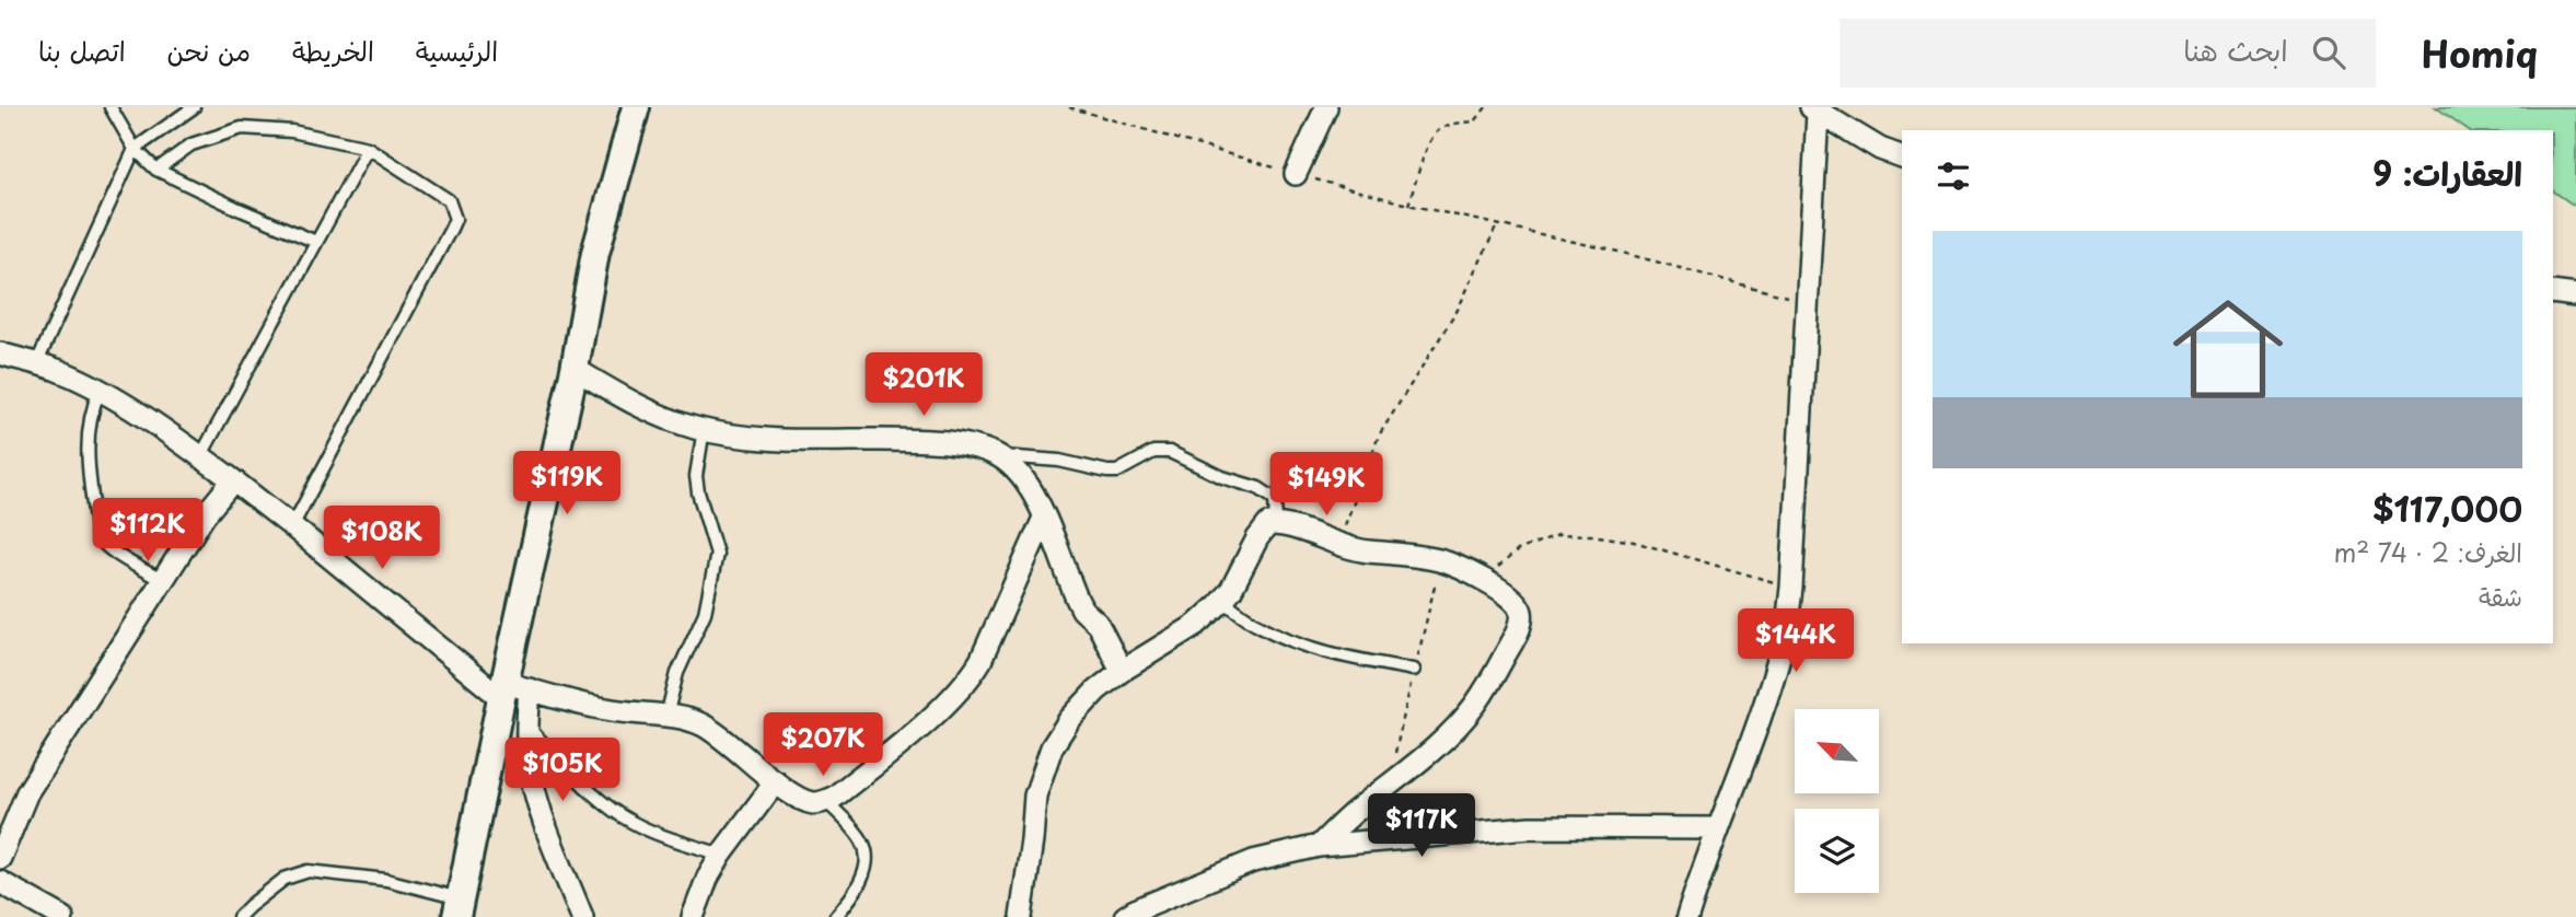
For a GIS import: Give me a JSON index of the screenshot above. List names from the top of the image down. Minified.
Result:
{"north":"top left","page":{"header":"Homiq","search":"ابحث هنا","nav":["الرئيسية","الخريطة","من نحن","اتصل بنا"],"heading":"العقارات: 9","list":[{"name":"$117,000","note":"الغرف: 2 · 74 m² · شقة"}],"price":["$201K","$119K","$149K","$112K","$108K","$144K","$207K","$105K","$117K"]}}
